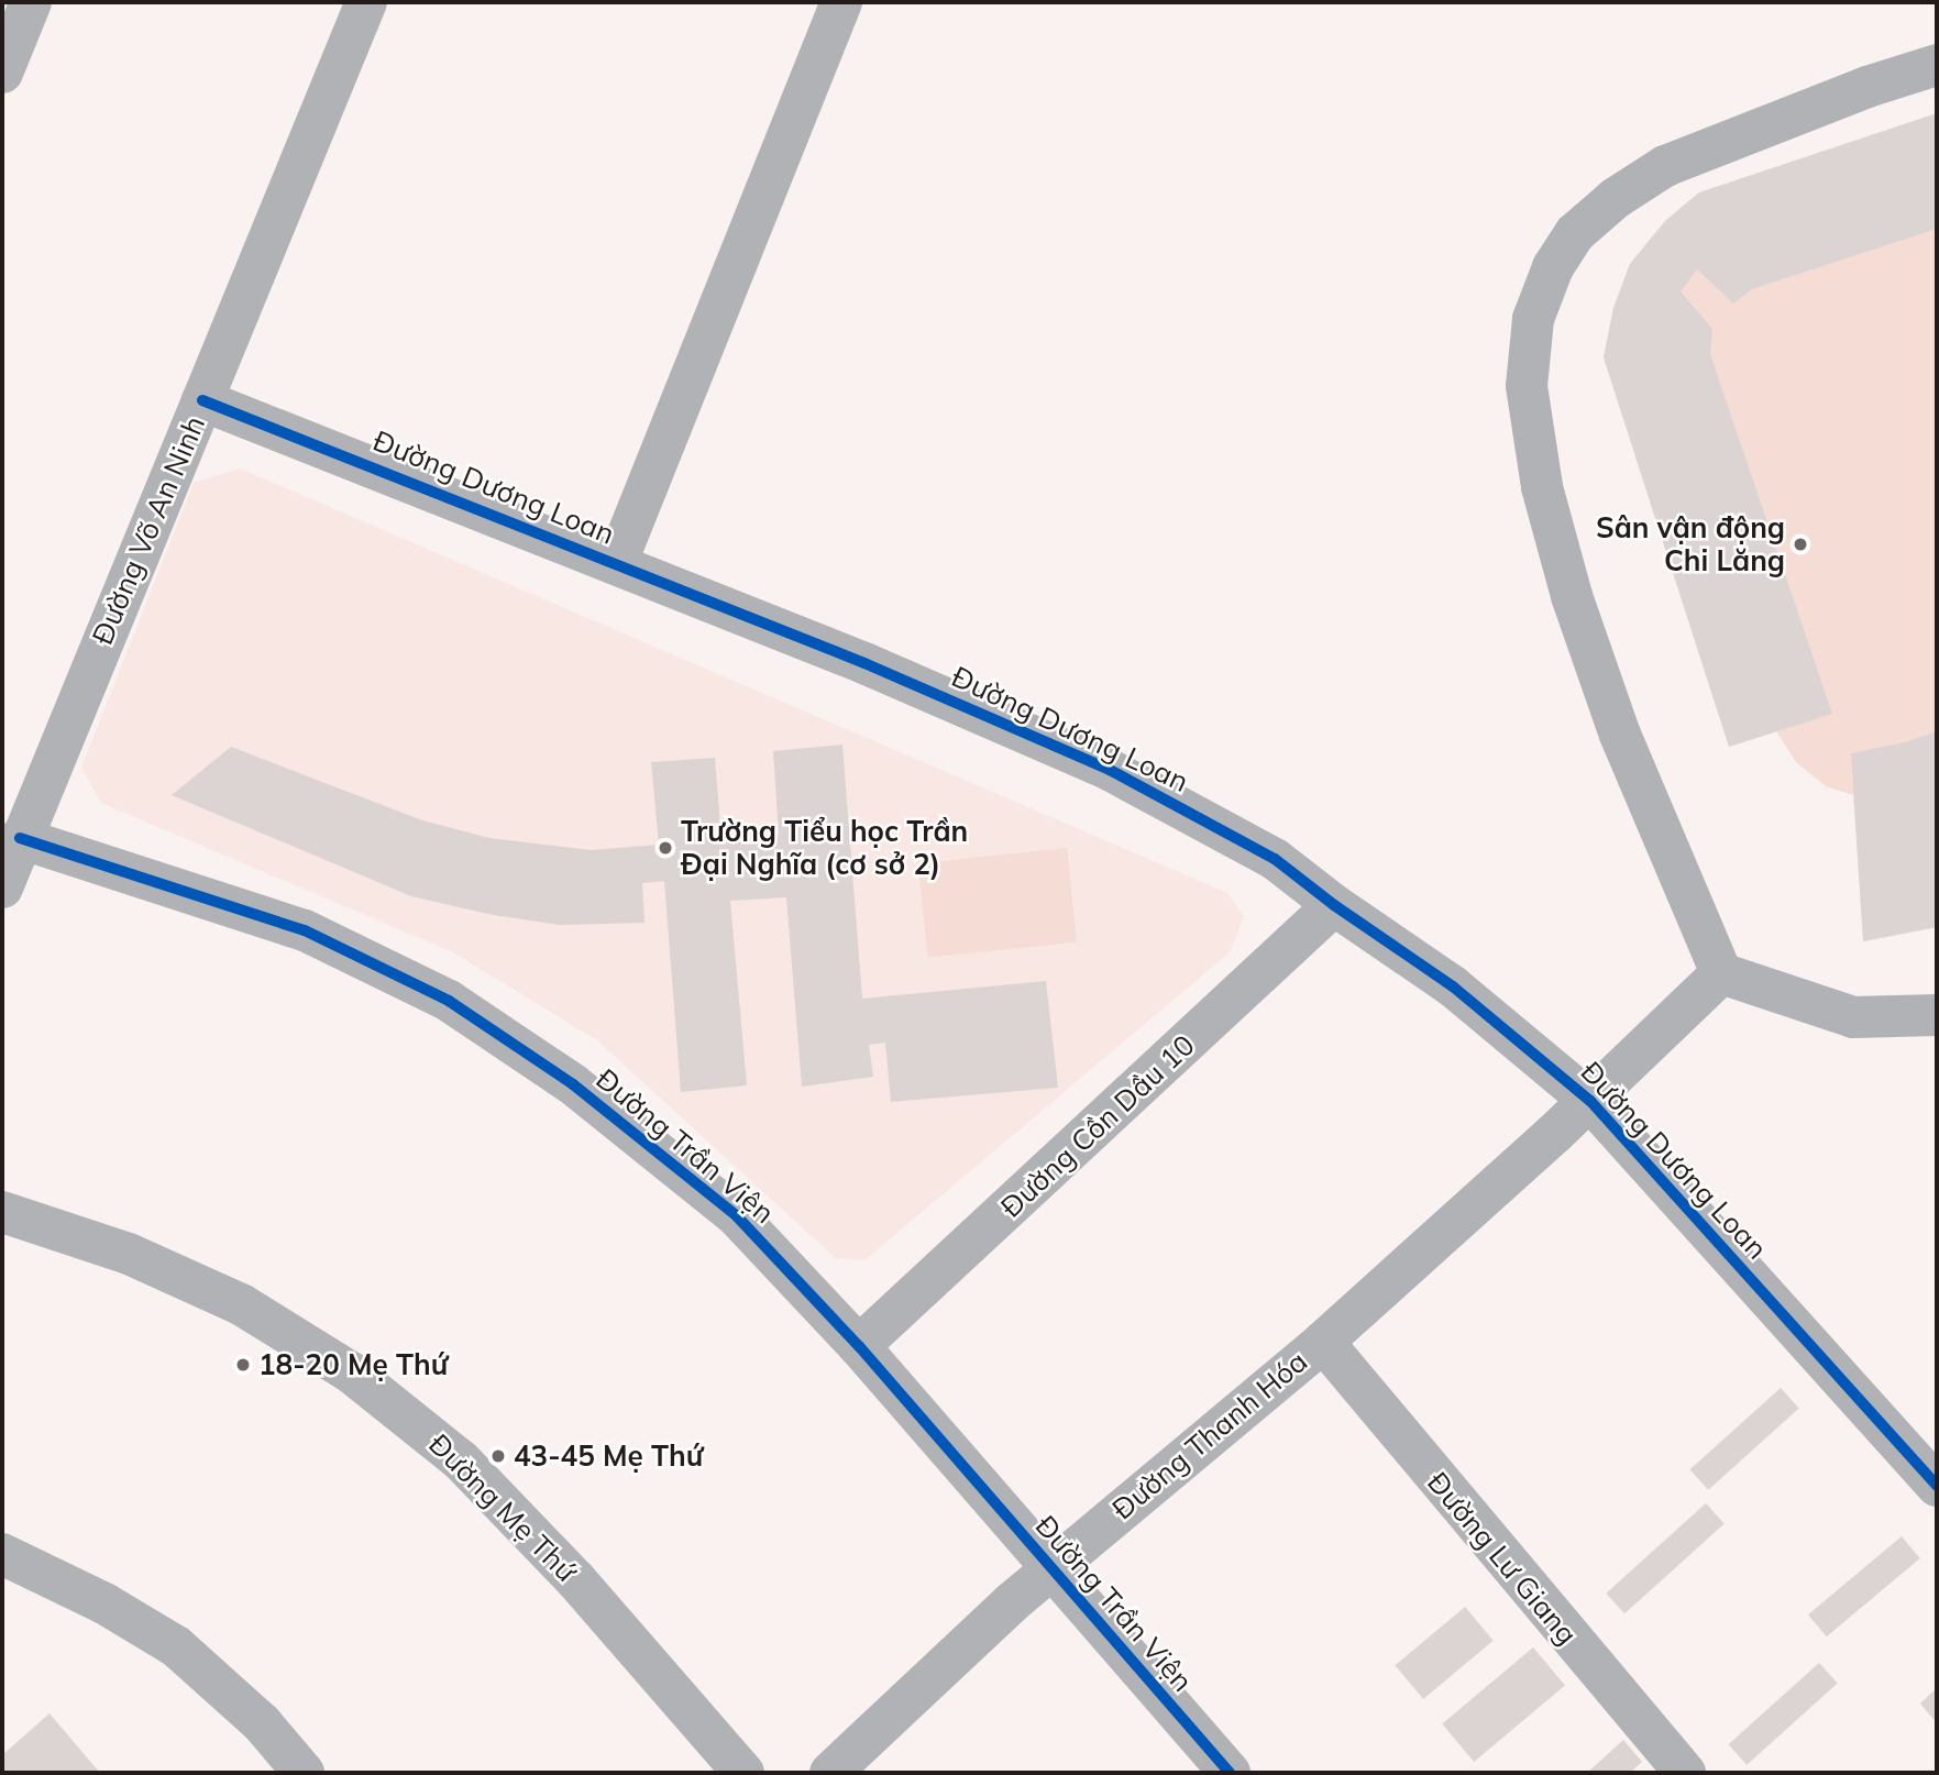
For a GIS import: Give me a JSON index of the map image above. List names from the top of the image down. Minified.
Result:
{"streets":{"street":["Đường Dương Loan","Đường Võ An Ninh","Đường Cồn Dầu 10","Đường Trần Viện","Đường Thanh Hóa","Đường Mẹ Thứ","Đường Lư Giang"]},"crossings":[["Đường Dương Loan","Đường Võ An Ninh"],["Đường Dương Loan","Đường Cồn Dầu 10"],["Đường Dương Loan","Đường Thanh Hóa"],["Đường Võ An Ninh","Đường Trần Viện"],["Đường Cồn Dầu 10","Đường Trần Viện"],["Đường Trần Viện","Đường Thanh Hóa"],["Đường Thanh Hóa","Đường Lư Giang"]],"places":["Sân vận động Chi Lăng","Trường Tiểu học Trần Đại Nghĩa (cơ sở 2)","18-20 Mẹ Thứ","43-45 Mẹ Thứ"]}
